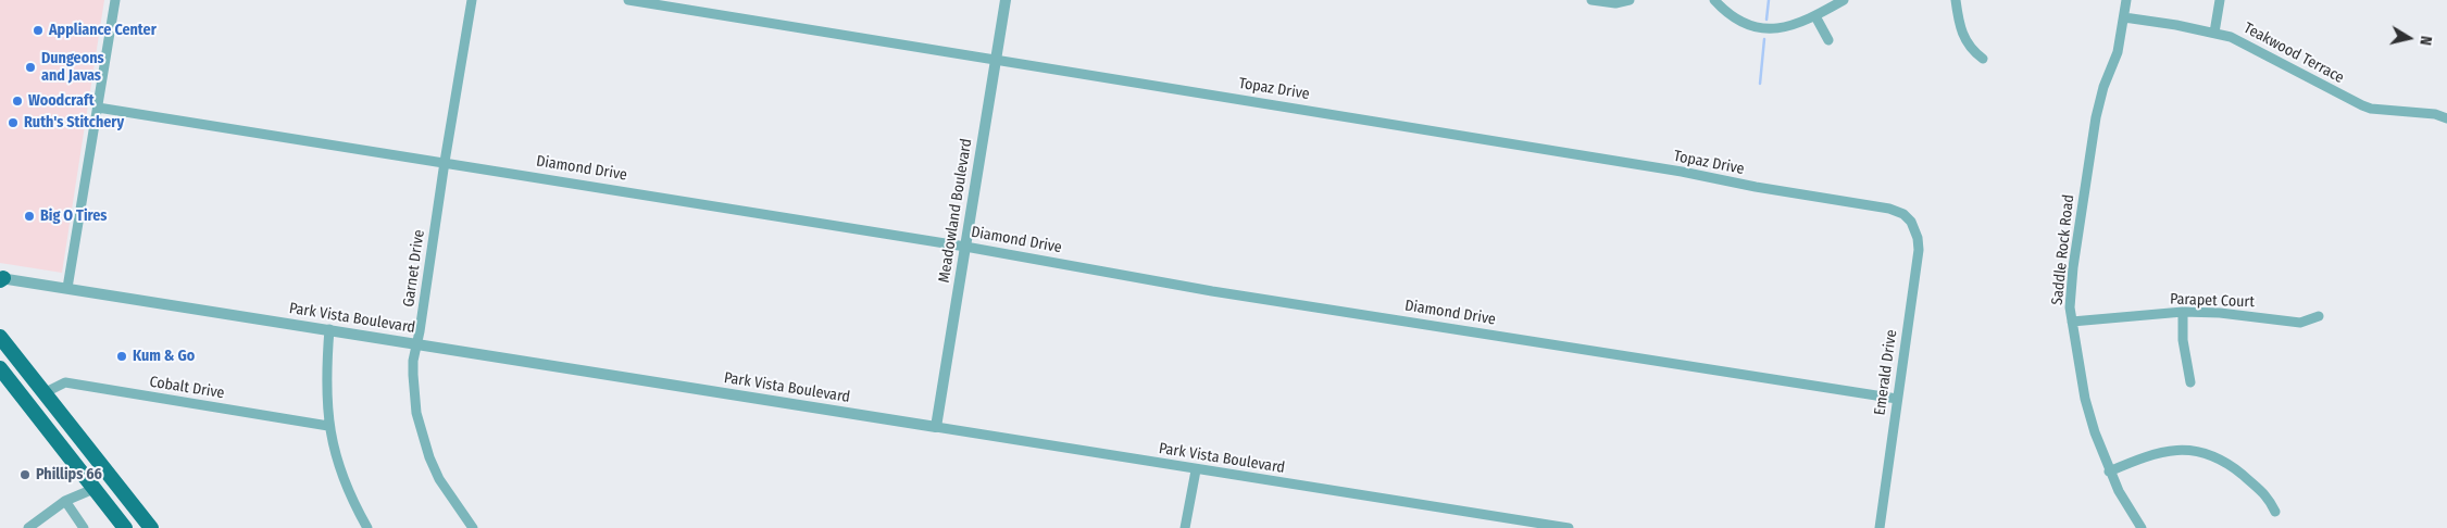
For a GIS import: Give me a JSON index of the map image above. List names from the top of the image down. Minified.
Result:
{"streets":{"street":["Teakwood Terrace","Topaz Drive","Diamond Drive","Meadowland Boulevard","Saddle Rock Road","Garnet Drive","Parapet Court","Park Vista Boulevard","Emerald Drive","Cobalt Drive"]},"crossings":[["Teakwood Terrace","Saddle Rock Road"],["Topaz Drive","Meadowland Boulevard"],["Topaz Drive","Emerald Drive"],["Diamond Drive","Meadowland Boulevard"],["Diamond Drive","Garnet Drive"],["Diamond Drive","Emerald Drive"],["Meadowland Boulevard","Park Vista Boulevard"],["Saddle Rock Road","Parapet Court"],["Garnet Drive","Park Vista Boulevard"]],"places":["Appliance Center","Dungeons and Javas","Woodcraft","Ruth's Stitchery","Big O Tires","Kum & Go","Phillips 66"],"north":"right"}
